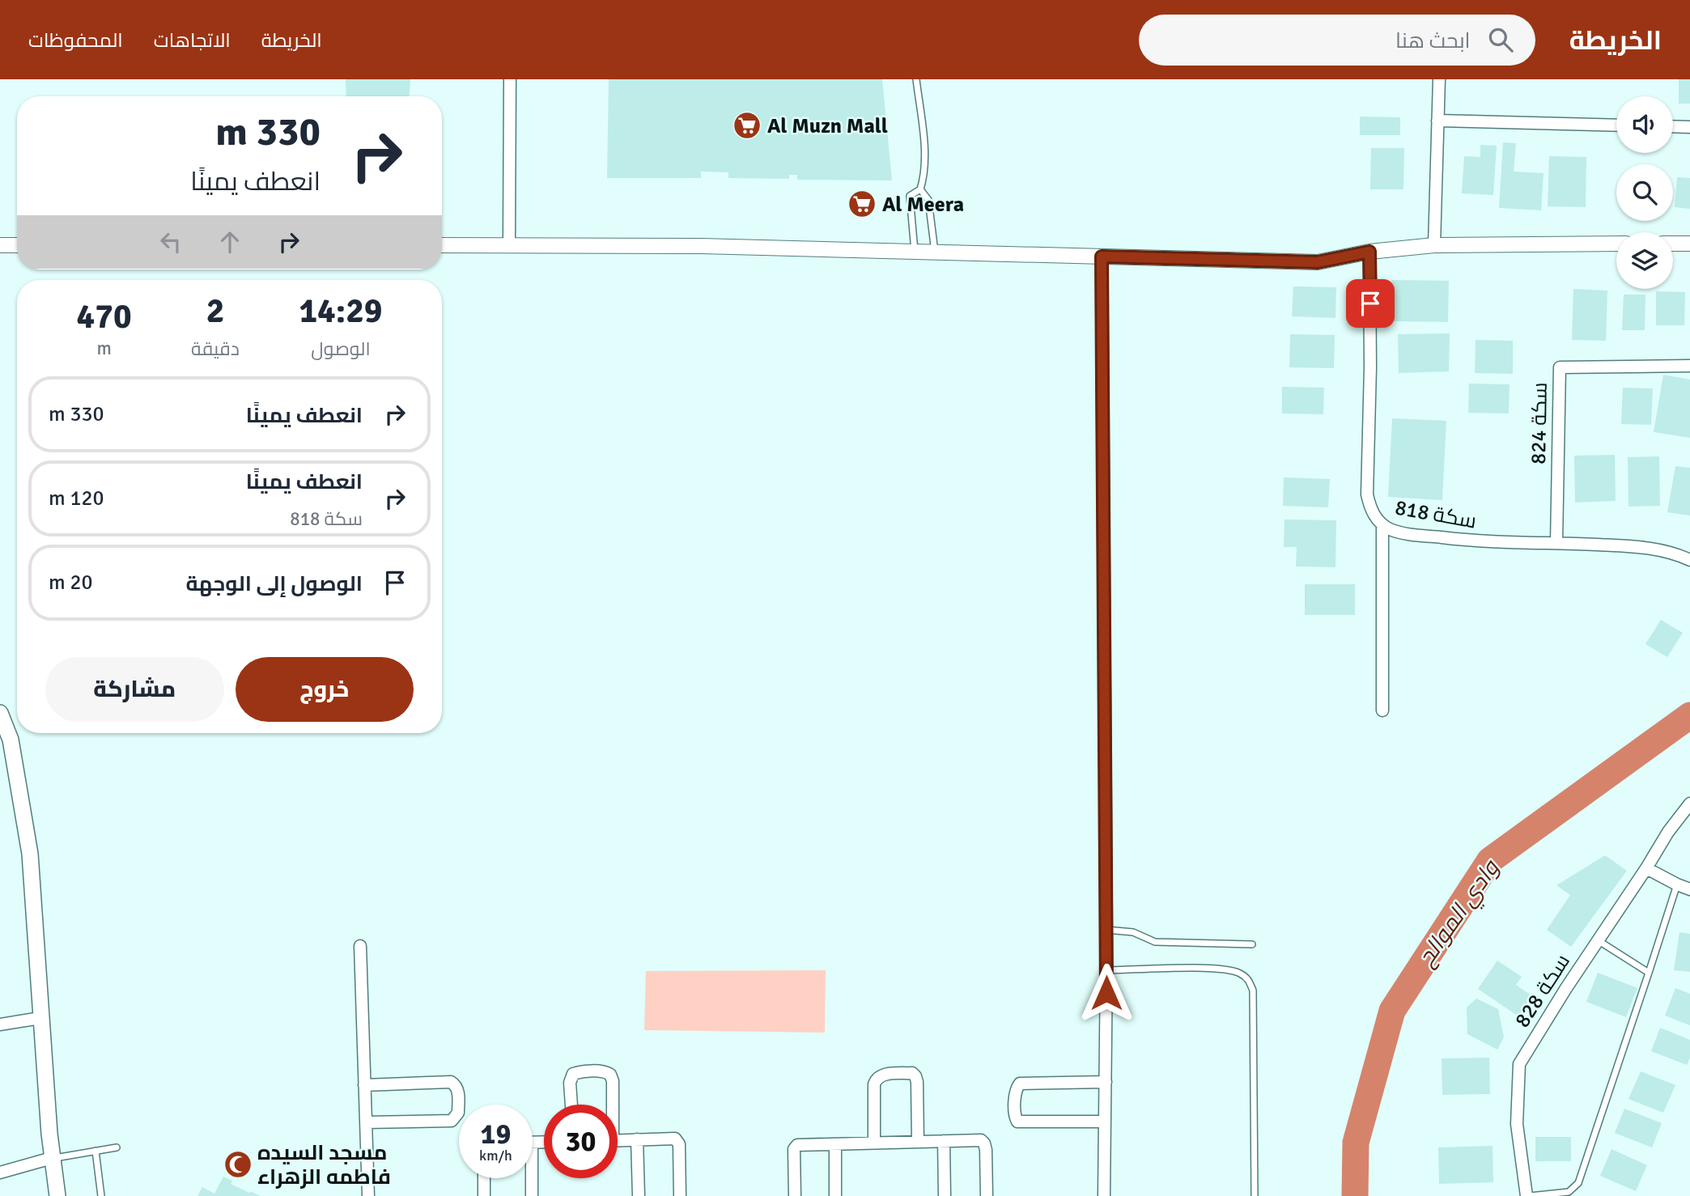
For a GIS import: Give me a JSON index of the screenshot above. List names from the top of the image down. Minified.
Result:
{"streets":{"street":["سكة 824","سكة 818","سكة 828"]},"crossings":[["سكة 824","سكة 818"]],"water":["وادي الموالح"],"places":{"supermarket":["Al Muzn Mall","Al Meera"],"mosque":["مسجد السيده فاطمه الزهراء"]},"page":{"header":"الخريطة","search":"ابحث هنا","nav":["الخريطة","الاتجاهات","المحفوظات"],"turn":["330 m","انعطف يمينًا"],"eta":["14:29","الوصول","2","دقيقة","470","m"],"list":[{"name":"انعطف يمينًا","value":"330 m"},{"name":"انعطف يمينًا","note":"سكة 818","value":"120 m"},{"name":"الوصول إلى الوجهة","value":"20 m"}],"buttons":["خروج","مشاركة"],"speed":"19 km/h","limit":"30"}}
